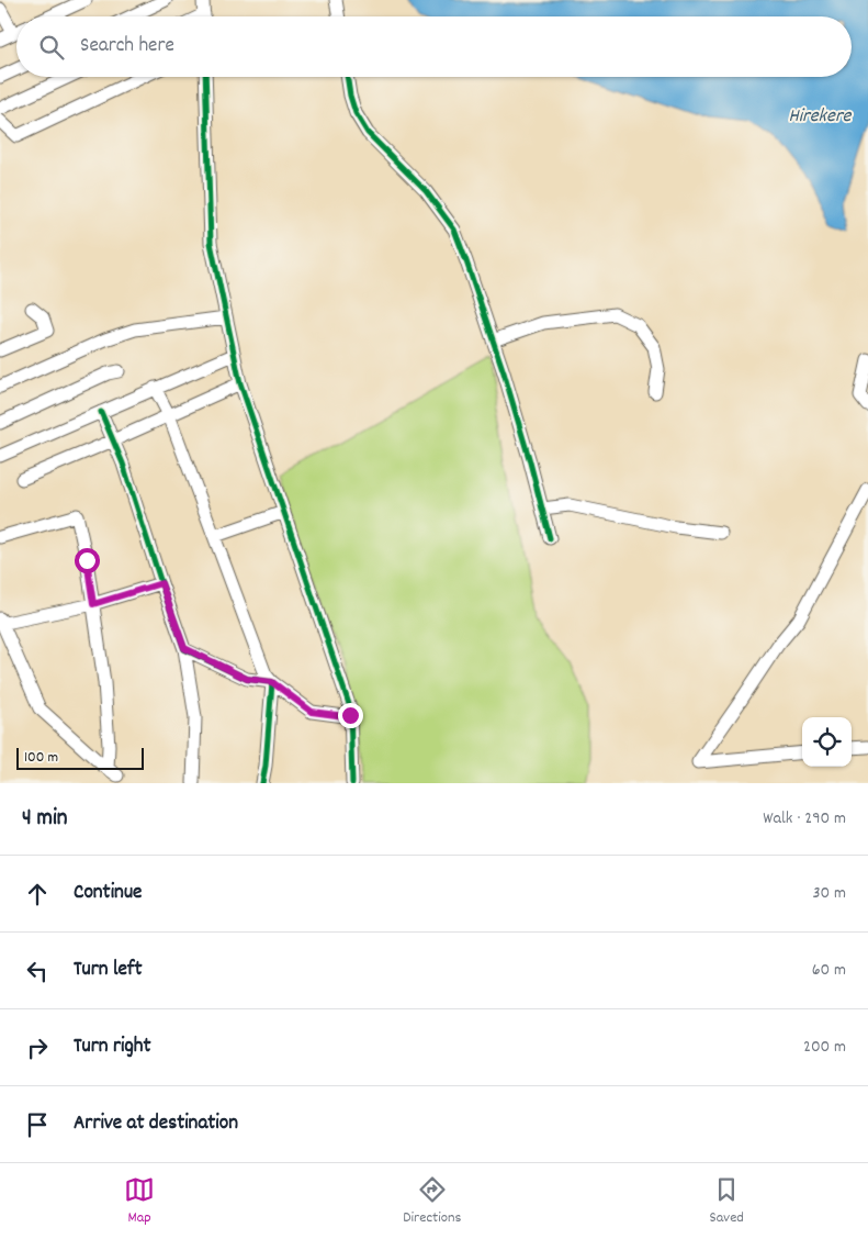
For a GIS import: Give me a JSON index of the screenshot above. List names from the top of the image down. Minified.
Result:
{"water":["Hirekere"],"scale_bar":"100 m","page":{"search":"Search here","scale":"100 m","heading":["4 min","Walk · 290 m"],"list":[["Continue","30 m"],["Turn left","60 m"],["Turn right","200 m"],"Arrive at destination"],"nav":["Map","Directions","Saved"]}}
